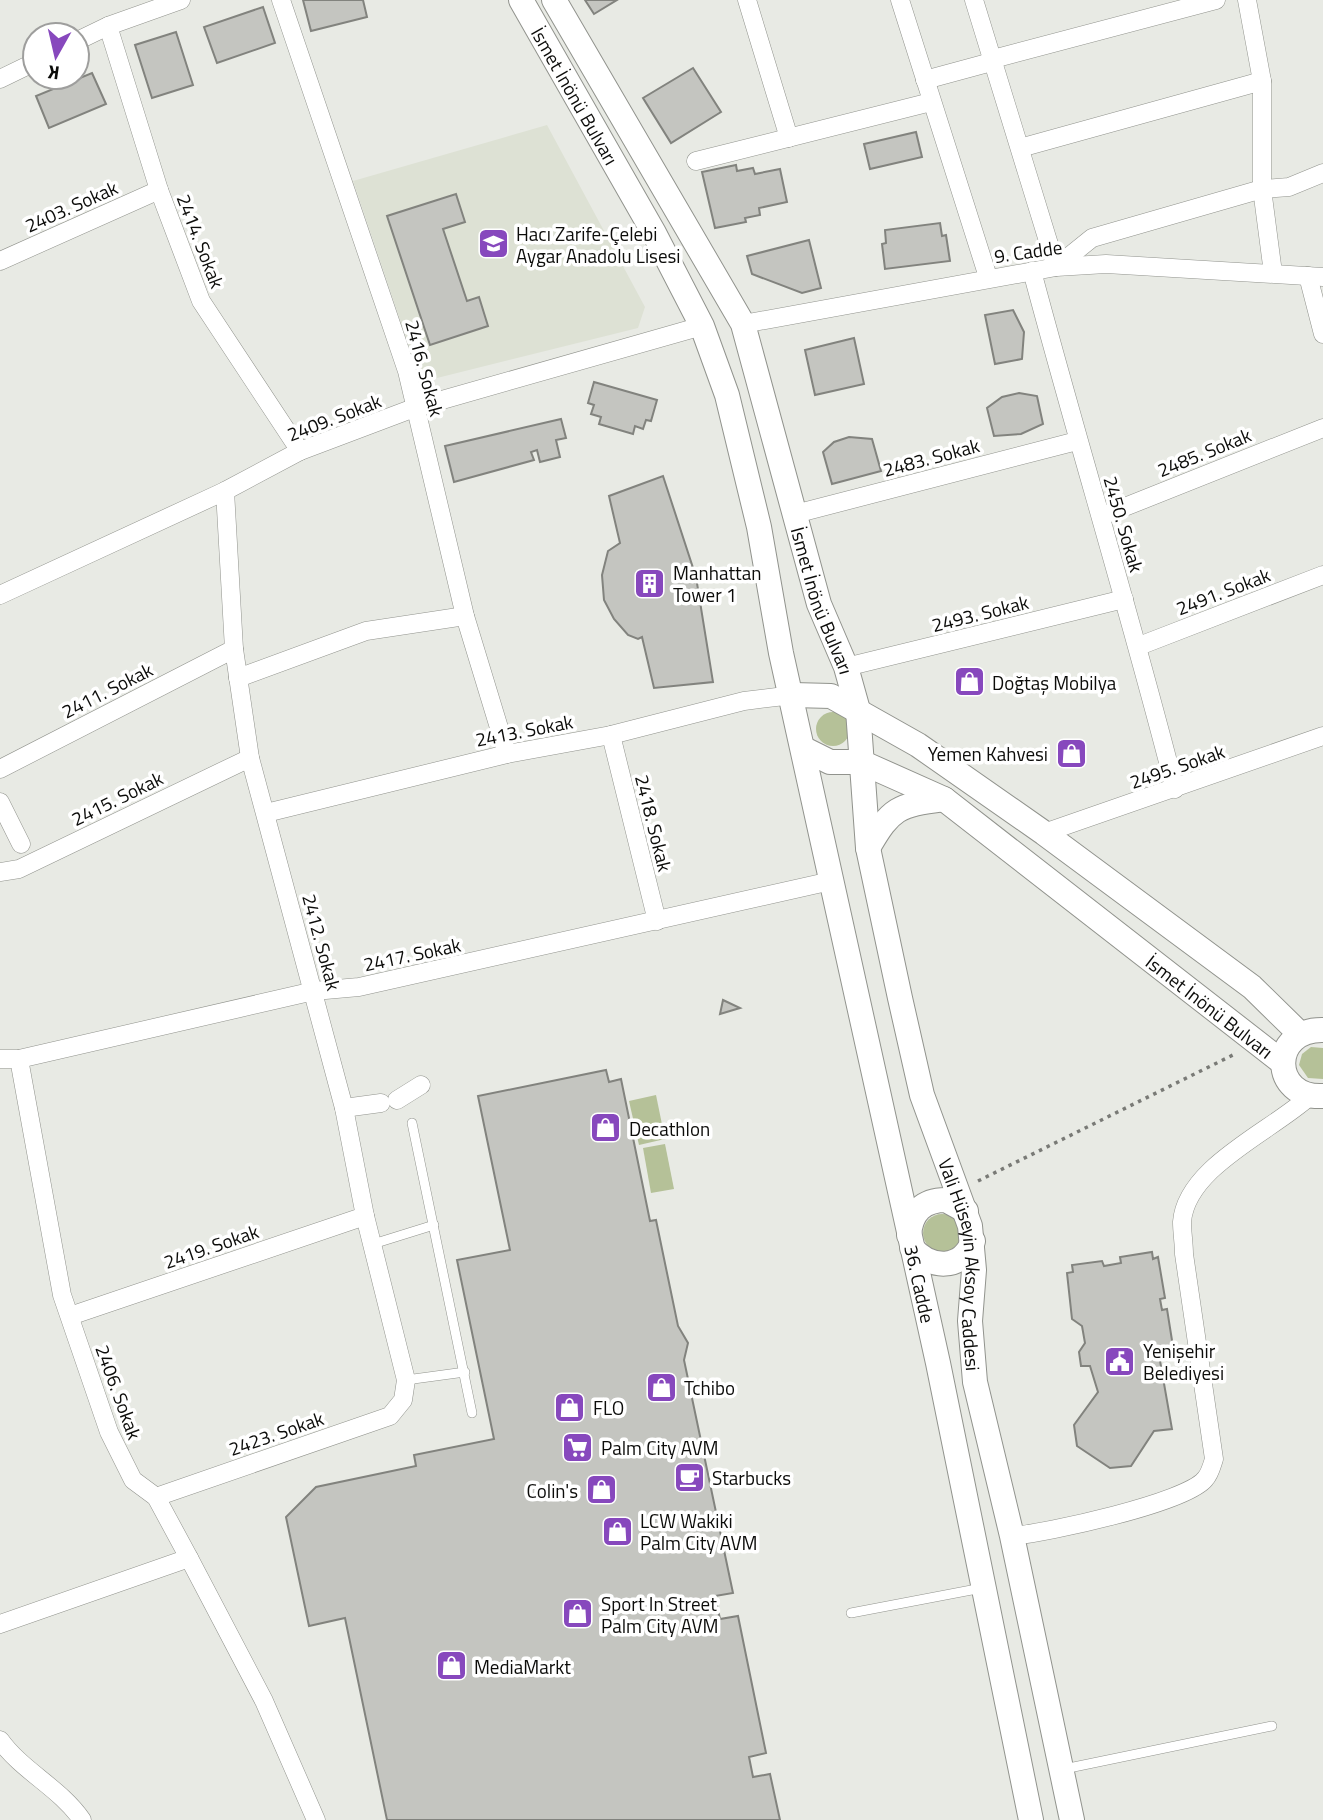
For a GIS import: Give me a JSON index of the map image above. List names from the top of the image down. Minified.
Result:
{"streets":{"main road":["İsmet İnönü Bulvarı","Vali Hüseyin Aksoy Caddesi","36. Cadde"],"street":["2403. Sokak","2414. Sokak","9. Cadde","2416. Sokak","2409. Sokak","2485. Sokak","2483. Sokak","2450. Sokak","2491. Sokak","2493. Sokak","2411. Sokak","2413. Sokak","2495. Sokak","2415. Sokak","2418. Sokak","2412. Sokak","2417. Sokak","2419. Sokak","2406. Sokak","2423. Sokak"]},"crossings":[["İsmet İnönü Bulvarı","9. Cadde"],["İsmet İnönü Bulvarı","2409. Sokak"],["İsmet İnönü Bulvarı","2483. Sokak"],["İsmet İnönü Bulvarı","2493. Sokak"],["İsmet İnönü Bulvarı","2413. Sokak"],["İsmet İnönü Bulvarı","2495. Sokak"],["İsmet İnönü Bulvarı","Vali Hüseyin Aksoy Caddesi"],["İsmet İnönü Bulvarı","36. Cadde"],["2403. Sokak","2414. Sokak"],["2414. Sokak","2409. Sokak"],["9. Cadde","2450. Sokak"],["2416. Sokak","2409. Sokak"],["2416. Sokak","2413. Sokak"],["2409. Sokak","2412. Sokak"],["2485. Sokak","2450. Sokak"],["2483. Sokak","2450. Sokak"],["2450. Sokak","2491. Sokak"],["2450. Sokak","2493. Sokak"],["2450. Sokak","2495. Sokak"],["2411. Sokak","2412. Sokak"],["2413. Sokak","2418. Sokak"],["2413. Sokak","2412. Sokak"],["2415. Sokak","2412. Sokak"],["2418. Sokak","2417. Sokak"],["2412. Sokak","2417. Sokak"],["2412. Sokak","2419. Sokak"],["2412. Sokak","2423. Sokak"],["2417. Sokak","36. Cadde"],["2417. Sokak","2406. Sokak"],["2419. Sokak","2406. Sokak"],["Vali Hüseyin Aksoy Caddesi","36. Cadde"],["2406. Sokak","2423. Sokak"]],"places":{"school or university":["Hacı Zarife-Çelebi Aygar Anadolu Lisesi"],"building":["Manhattan Tower 1"],"shop":["Doğtaş Mobilya","Yemen Kahvesi","Decathlon","Tchibo","FLO","Colin's","LCW Wakiki Palm City AVM","Sport In Street Palm City AVM","MediaMarkt"],"public building":["Yenişehir Belediyesi"],"supermarket":["Palm City AVM"],"cafe":["Starbucks"]},"north":"bottom"}
